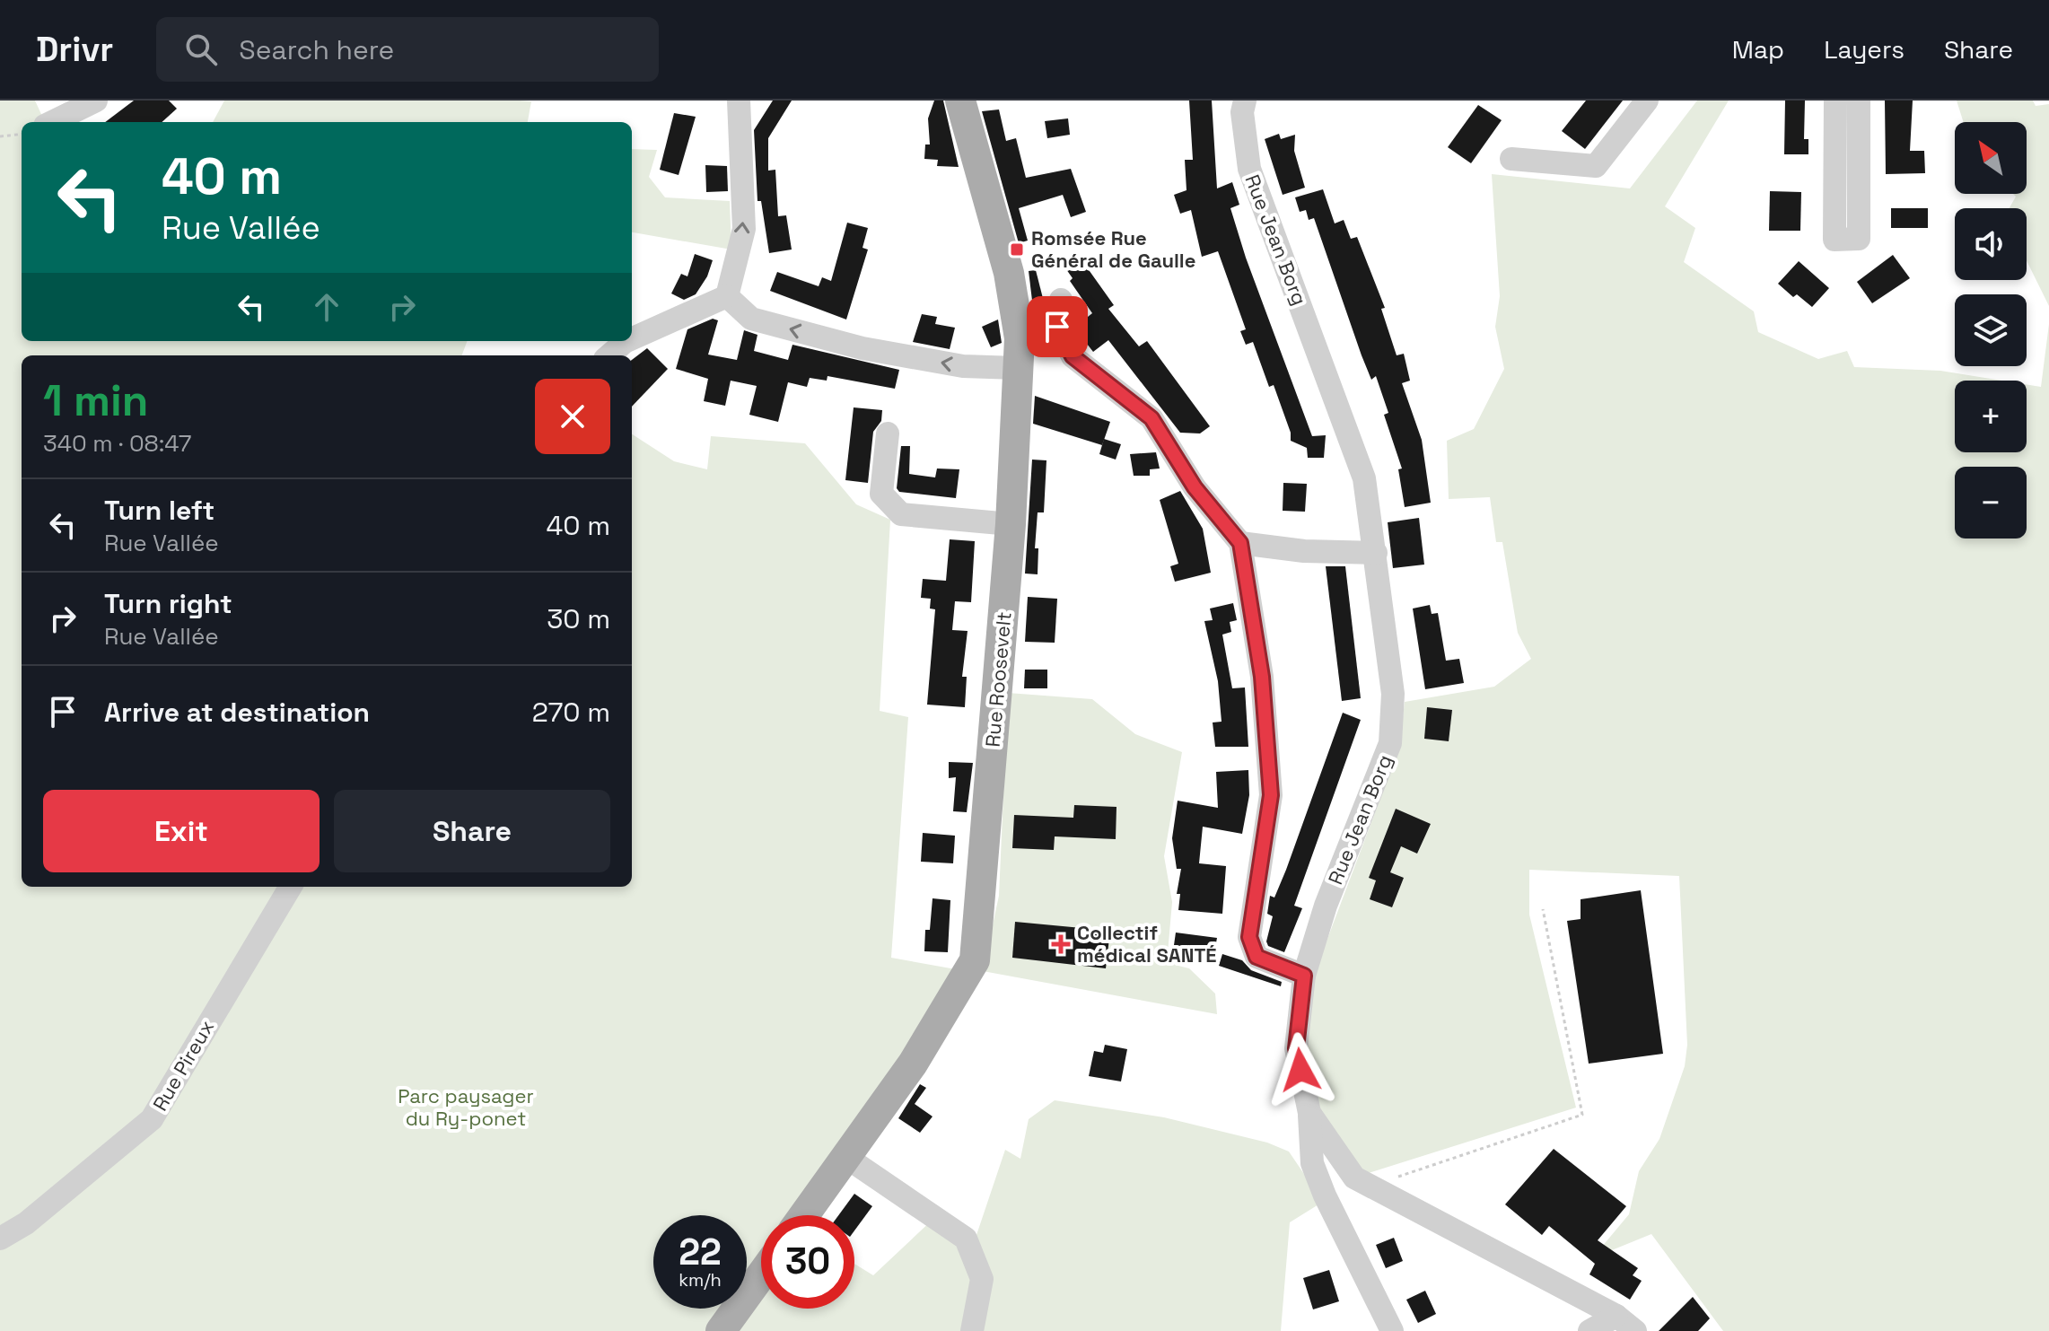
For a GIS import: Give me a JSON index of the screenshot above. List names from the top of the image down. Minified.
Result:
{"streets":{"main road":["Rue Roosevelt"],"street":["Rue Jean Borg","Rue Pireux"]},"parks":["Parc paysager du Ry-ponet"],"places":{"transit":["Romsée Rue Général de Gaulle"],"health":["Collectif médical SANTÉ"]},"north":"top left","page":{"header":"Drivr","search":"Search here","nav":["Map","Layers","Share"],"map_buttons":["+","−"],"turn":["40 m","Rue Vallée"],"heading":["1 min","340 m · 08:47"],"list":[{"name":"Turn left","note":"Rue Vallée","value":"40 m"},{"name":"Turn right","note":"Rue Vallée","value":"30 m"},{"name":"Arrive at destination","value":"270 m"}],"buttons":["Exit","Share"],"speed":"22 km/h","limit":"30"}}
